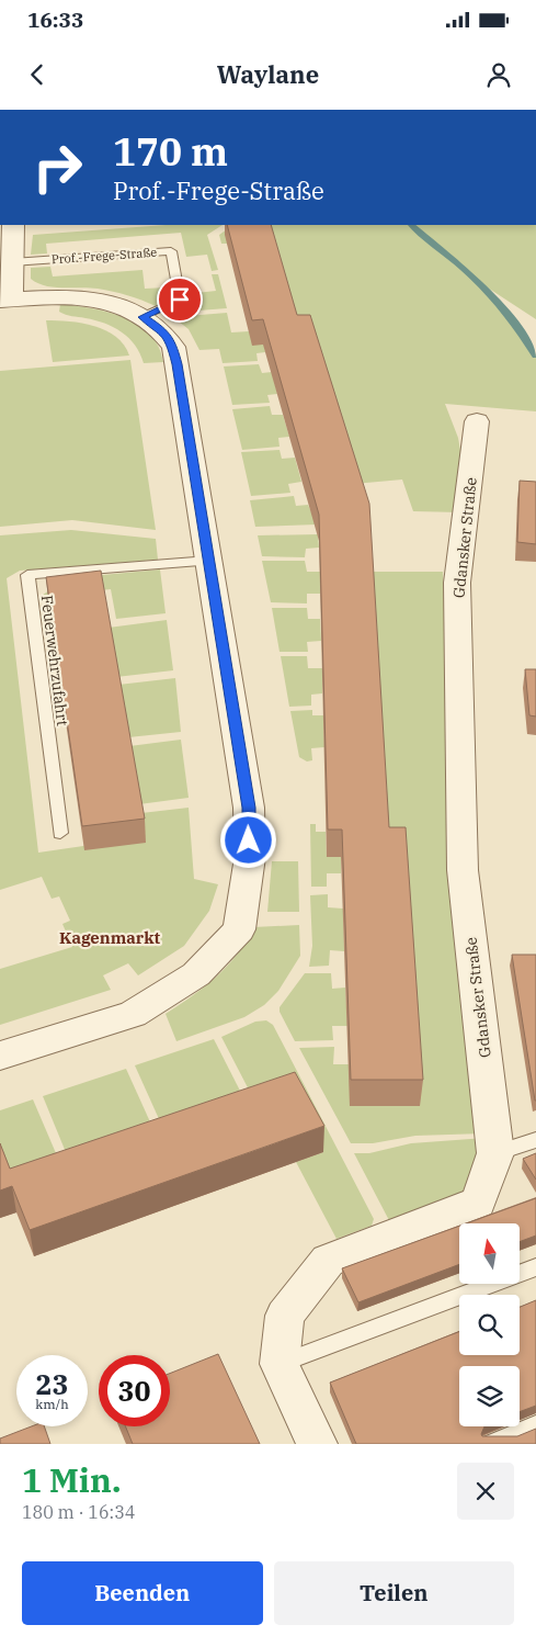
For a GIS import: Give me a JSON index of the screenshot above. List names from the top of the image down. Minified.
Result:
{"streets":{"street":["Gdansker Straße"],"lane":["Prof.-Frege-Straße","Feuerwehrzufahrt"]},"districts":["Kagenmarkt"],"north":"top","page":{"status":"16:33","header":"Waylane","turn":["170 m","Prof.-Frege-Straße"],"speed":"23 km/h","limit":"30","heading":["1 Min.","180 m · 16:34"],"buttons":["Beenden","Teilen"]}}
